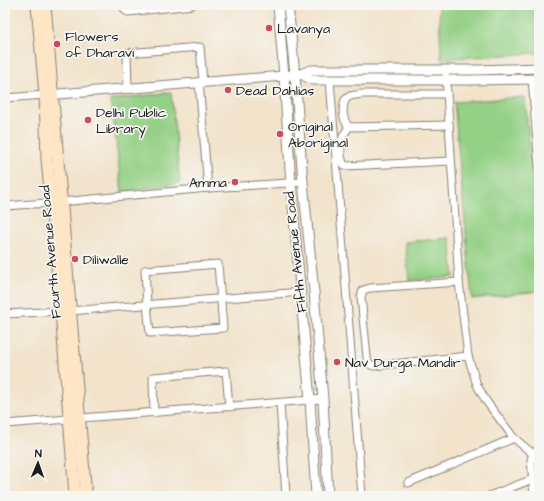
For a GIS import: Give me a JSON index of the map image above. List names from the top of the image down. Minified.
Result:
{"streets":{"main road":["Fourth Avenue Road"],"street":["Fifth Avenue Road"]},"places":["Lavanya","Flowers of Dharavi","Dead Dahlias","Delhi Public Library","Original Aboriginal","Amma","Diliwalle","Nav Durga Mandir"],"north":"top"}
